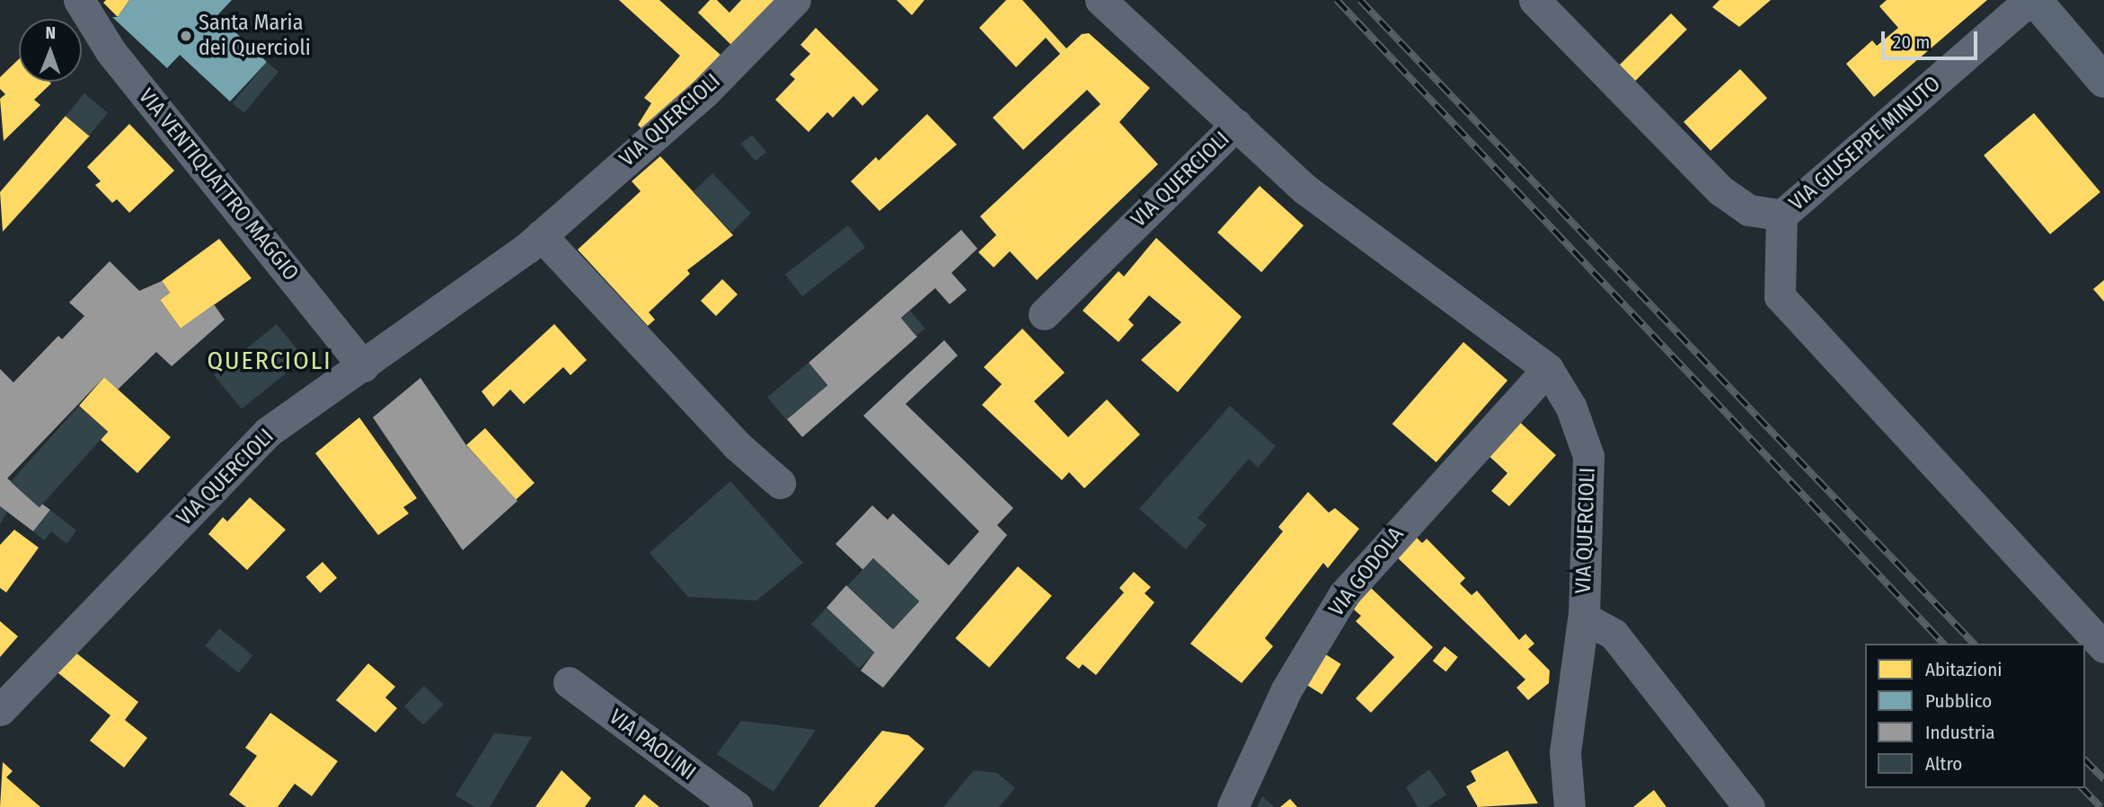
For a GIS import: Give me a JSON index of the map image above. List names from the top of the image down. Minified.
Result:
{"streets":{"street":["VIA QUERCIOLI","VIA GIUSEPPE MINUTO","VIA VENTIQUATTRO MAGGIO","VIA GODOLA","VIA PAOLINI"]},"crossings":[["VIA QUERCIOLI","VIA VENTIQUATTRO MAGGIO"],["VIA QUERCIOLI","VIA GODOLA"]],"districts":["QUERCIOLI"],"places":["Santa Maria dei Quercioli"],"legend":["Abitazioni","Pubblico","Industria","Altro"],"scale_bar":"20 m","north":"top"}
